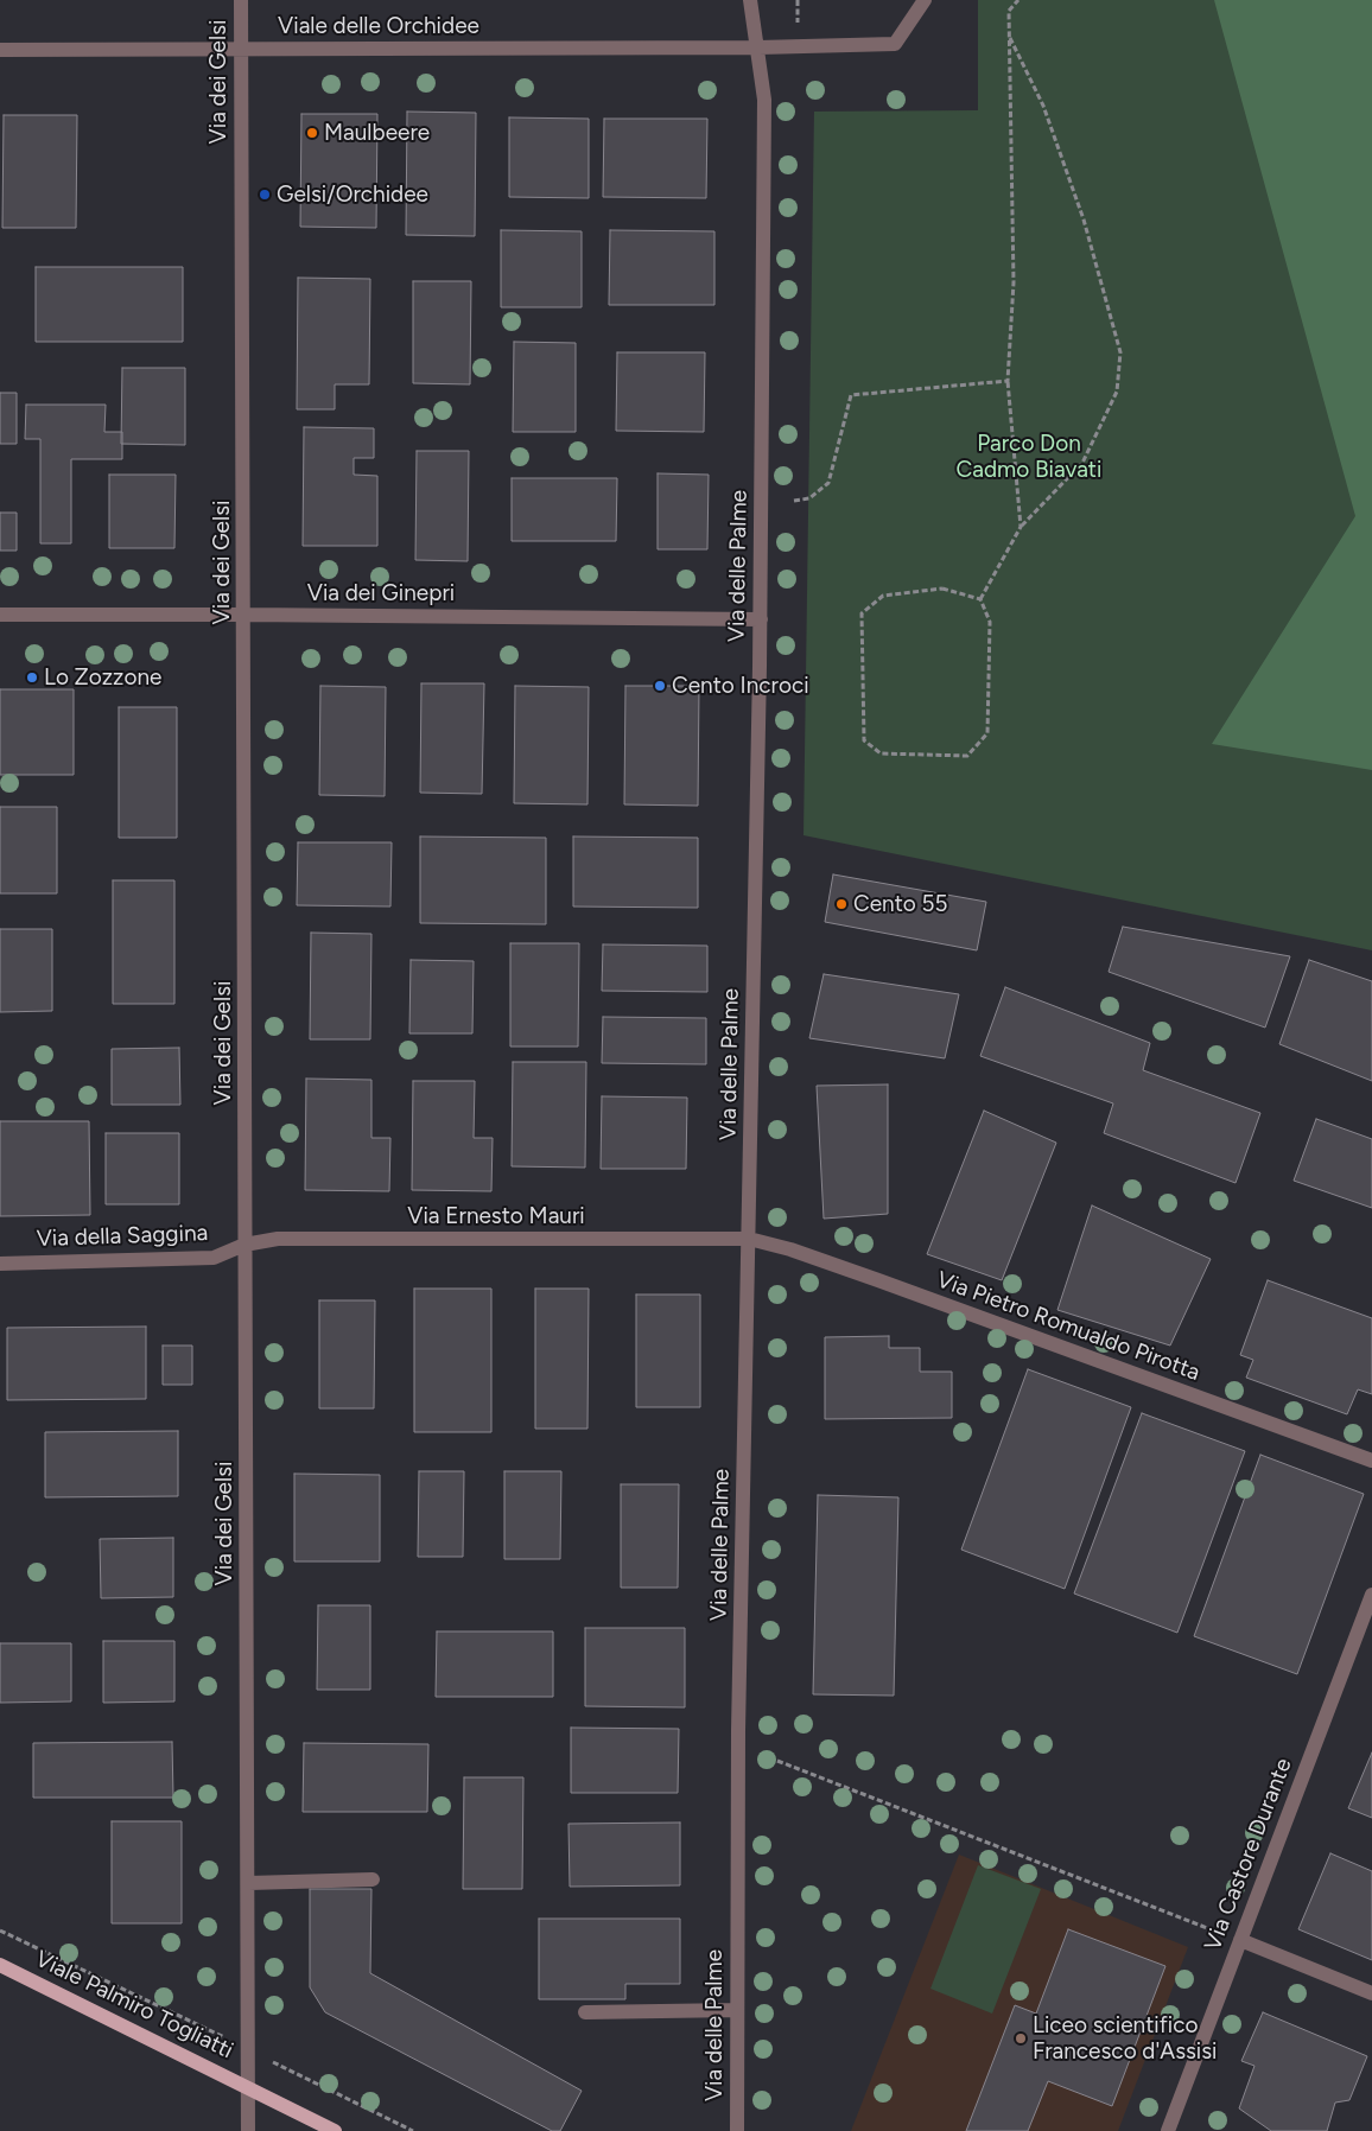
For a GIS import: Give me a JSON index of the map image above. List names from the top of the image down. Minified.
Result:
{"streets":{"main road":["Viale Palmiro Togliatti"],"street":["Viale delle Orchidee","Via dei Gelsi","Via delle Palme","Via dei Ginepri","Via Ernesto Mauri","Via della Saggina","Via Pietro Romualdo Pirotta","Via Castore Durante"]},"crossings":[["Viale delle Orchidee","Via dei Gelsi"],["Viale delle Orchidee","Via delle Palme"],["Via dei Gelsi","Via dei Ginepri"],["Via dei Gelsi","Via Ernesto Mauri"],["Via dei Gelsi","Via della Saggina"],["Via dei Gelsi","Viale Palmiro Togliatti"],["Via delle Palme","Via dei Ginepri"],["Via delle Palme","Via Ernesto Mauri"],["Via delle Palme","Via Pietro Romualdo Pirotta"],["Via Ernesto Mauri","Via della Saggina"],["Via Ernesto Mauri","Via Pietro Romualdo Pirotta"]],"parks":["Parco Don Cadmo Biavati"],"places":["Maulbeere","Gelsi/Orchidee","Lo Zozzone","Cento Incroci","Cento 55","Liceo scientifico Francesco d'Assisi"]}
